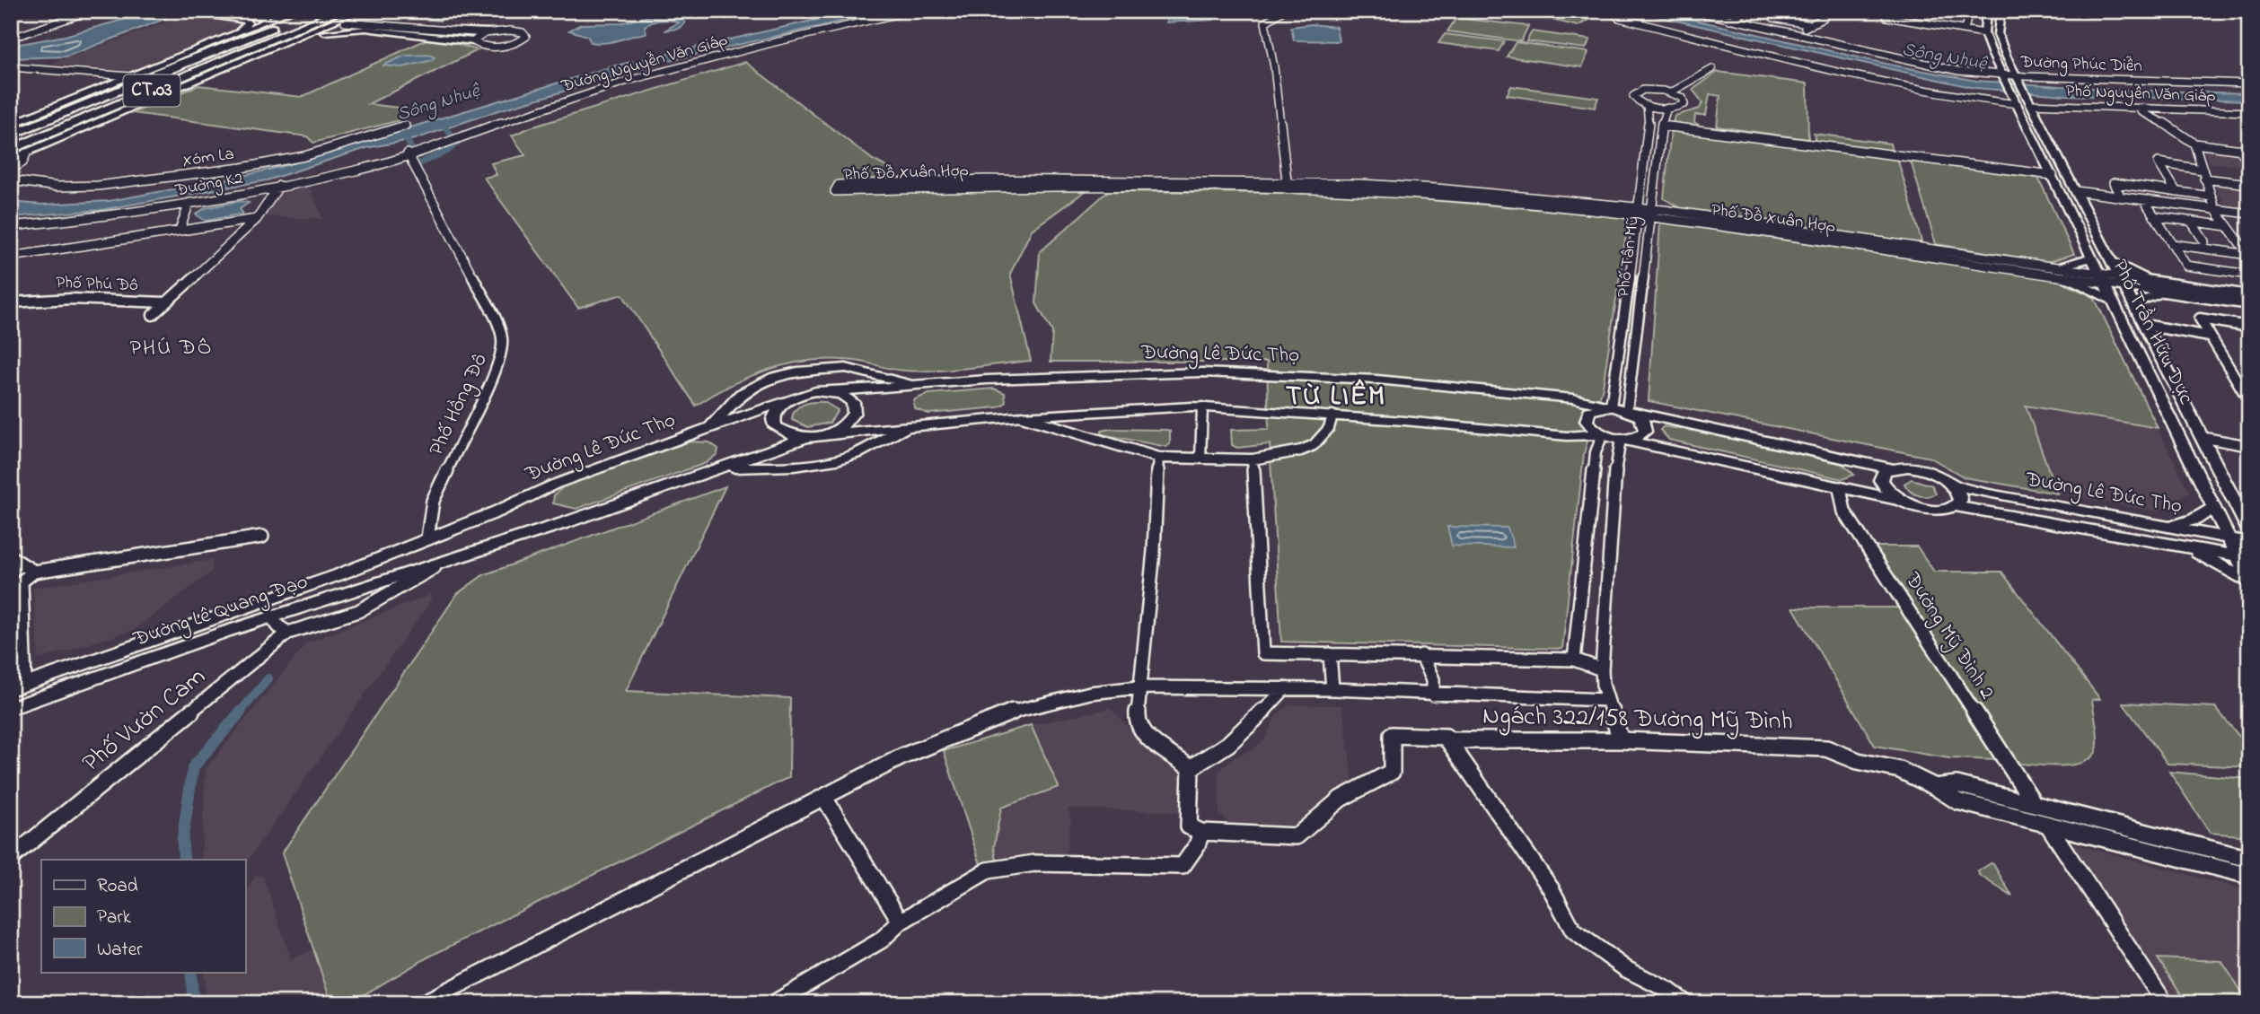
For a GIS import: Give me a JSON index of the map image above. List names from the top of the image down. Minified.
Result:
{"streets":{"highway":["CT.03"],"main road":["Phố Trần Hữu Dực","Đường Lê Đức Thọ","Đường Lê Quang Đạo"],"street":["Đường Nguyễn Văn Giáp","Đường Phúc Diễn","Phố Nguyễn Văn Giáp","Xóm La","Phố Đỗ Xuân Hợp","Đường K2","Phố Tân Mỹ","Phố Phú Đô","Phố Hồng Đô","Đường Mỹ Đình 2","Ngách 322/158 Đường Mỹ Đình","Phố Vườn Cam"]},"crossings":[["Đường Nguyễn Văn Giáp","Đường K2"],["Đường Phúc Diễn","Phố Trần Hữu Dực"],["Phố Nguyễn Văn Giáp","Phố Trần Hữu Dực"],["Phố Đỗ Xuân Hợp","Phố Tân Mỹ"],["Phố Đỗ Xuân Hợp","Phố Trần Hữu Dực"],["Đường K2","Phố Hồng Đô"],["Phố Tân Mỹ","Đường Lê Đức Thọ"],["Phố Trần Hữu Dực","Đường Lê Đức Thọ"],["Đường Lê Đức Thọ","Phố Hồng Đô"],["Đường Lê Đức Thọ","Đường Lê Quang Đạo"],["Phố Hồng Đô","Đường Lê Quang Đạo"]],"districts":["PHÚ ĐÔ","TỪ LIÊM"],"water":["Sông Nhuệ"],"legend":["Road","Park","Water"]}
